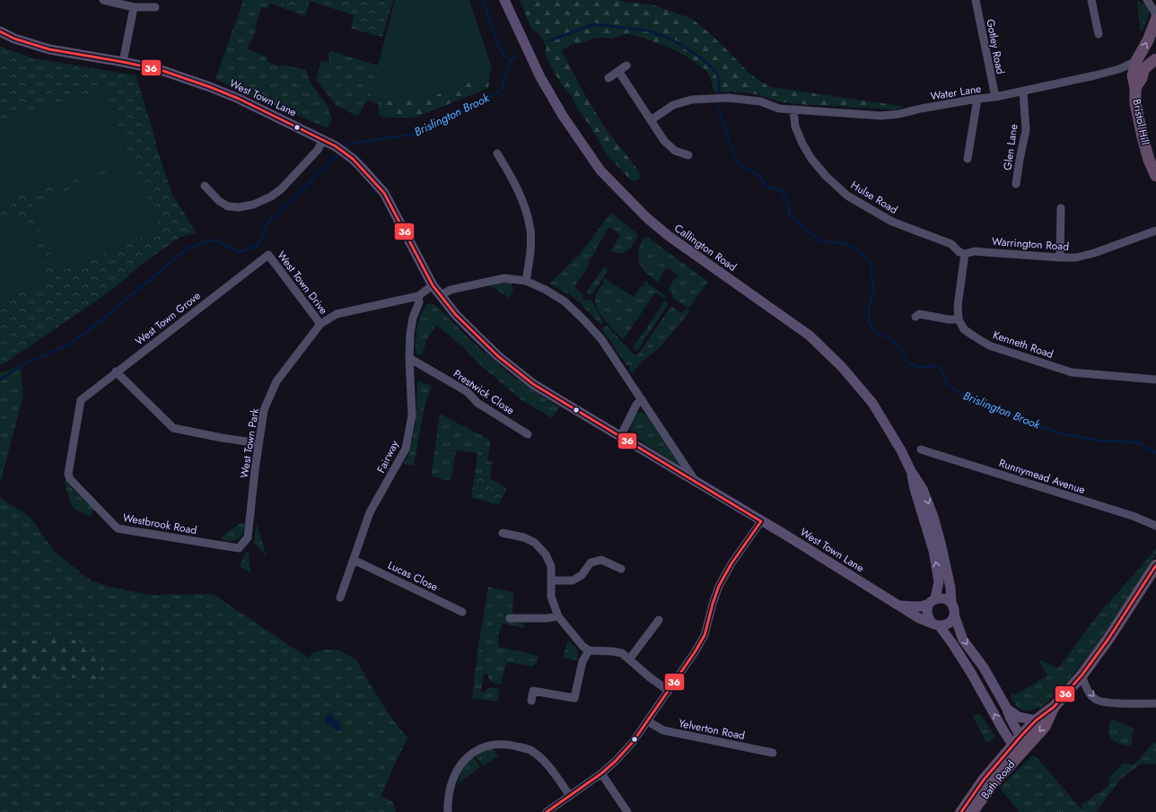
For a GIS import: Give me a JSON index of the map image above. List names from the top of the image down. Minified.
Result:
{"streets":{"highway":["Bristol Hill","Bath Road"],"main road":["West Town Lane","Callington Road"],"street":["Gotley Road","Water Lane","Glen Lane","Hulse Road","Warrington Road","West Town Drive","West Town Grove","Kenneth Road","Prestwick Close","West Town Park","Fairway","Runnymead Avenue","Westbrook Road","Lucas Close","Yelverton Road"]},"crossings":[["Gotley Road","Water Lane"],["Water Lane","Bristol Hill"],["Water Lane","Glen Lane"],["Water Lane","Hulse Road"],["West Town Lane","West Town Park"],["West Town Lane","Bath Road"],["Hulse Road","Warrington Road"],["West Town Drive","West Town Grove"],["West Town Drive","West Town Park"],["West Town Grove","Westbrook Road"],["Prestwick Close","Fairway"],["West Town Park","Fairway"],["West Town Park","Westbrook Road"],["Fairway","Lucas Close"]],"water":["Brislington Brook"],"lines":["transit line 36"]}
